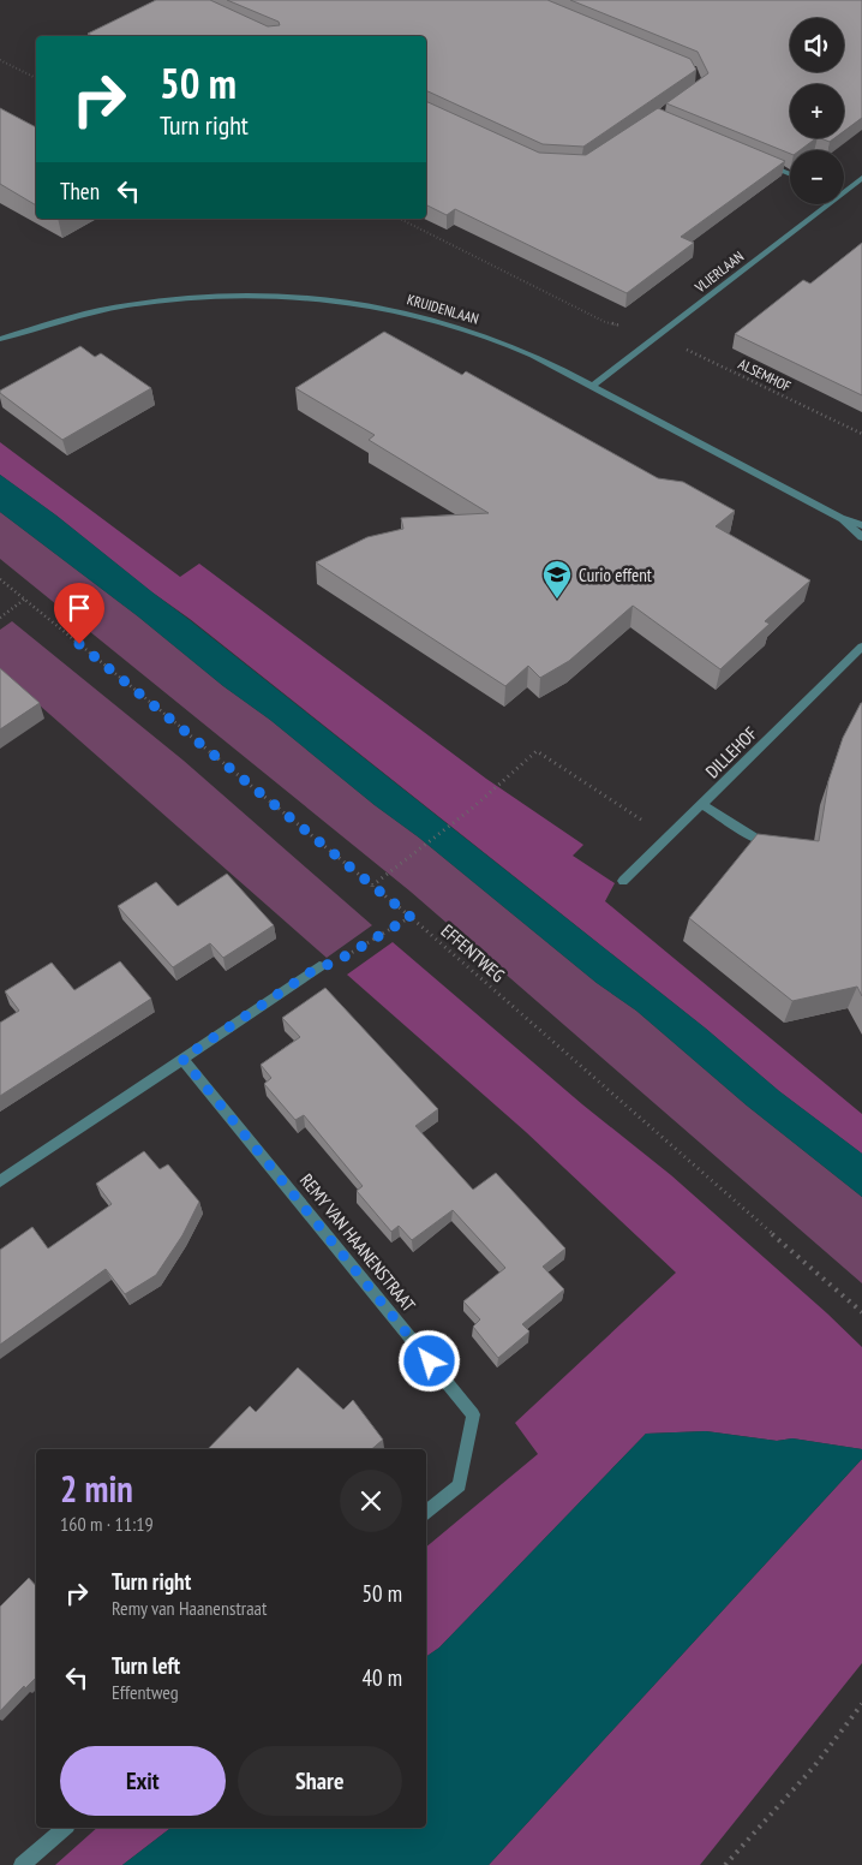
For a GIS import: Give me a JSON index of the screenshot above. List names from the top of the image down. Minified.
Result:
{"streets":{"street":["VLIERLAAN","KRUIDENLAAN","DILLEHOF","REMY VAN HAANENSTRAAT"],"path":["ALSEMHOF","EFFENTWEG"]},"crossings":[["VLIERLAAN","KRUIDENLAAN"],["VLIERLAAN","ALSEMHOF"]],"places":{"school or university":["Curio effent"]},"page":{"map_buttons":["+","−"],"turn":["50 m","Turn right"],"then":"Then","heading":["2 min","160 m · 11:19"],"list":[{"name":"Turn right","note":"Remy van Haanenstraat","value":"50 m"},{"name":"Turn left","note":"Effentweg","value":"40 m"}],"buttons":["Exit","Share"]}}
